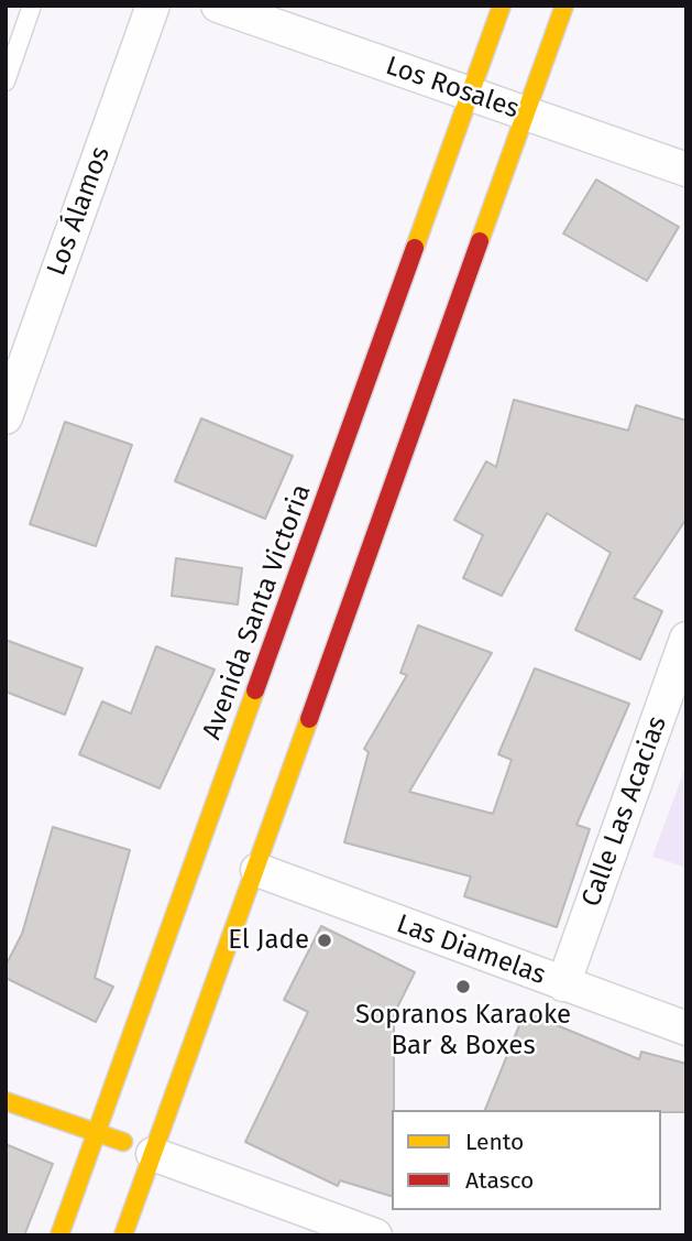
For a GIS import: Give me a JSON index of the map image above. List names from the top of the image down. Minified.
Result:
{"streets":{"main road":["Avenida Santa Victoria"],"street":["Los Rosales","Los Álamos","Calle Las Acacias","Las Diamelas"]},"crossings":[["Los Rosales","Avenida Santa Victoria"],["Calle Las Acacias","Las Diamelas"]],"places":["El Jade","Sopranos Karaoke Bar & Boxes"],"legend":["Lento","Atasco"]}
